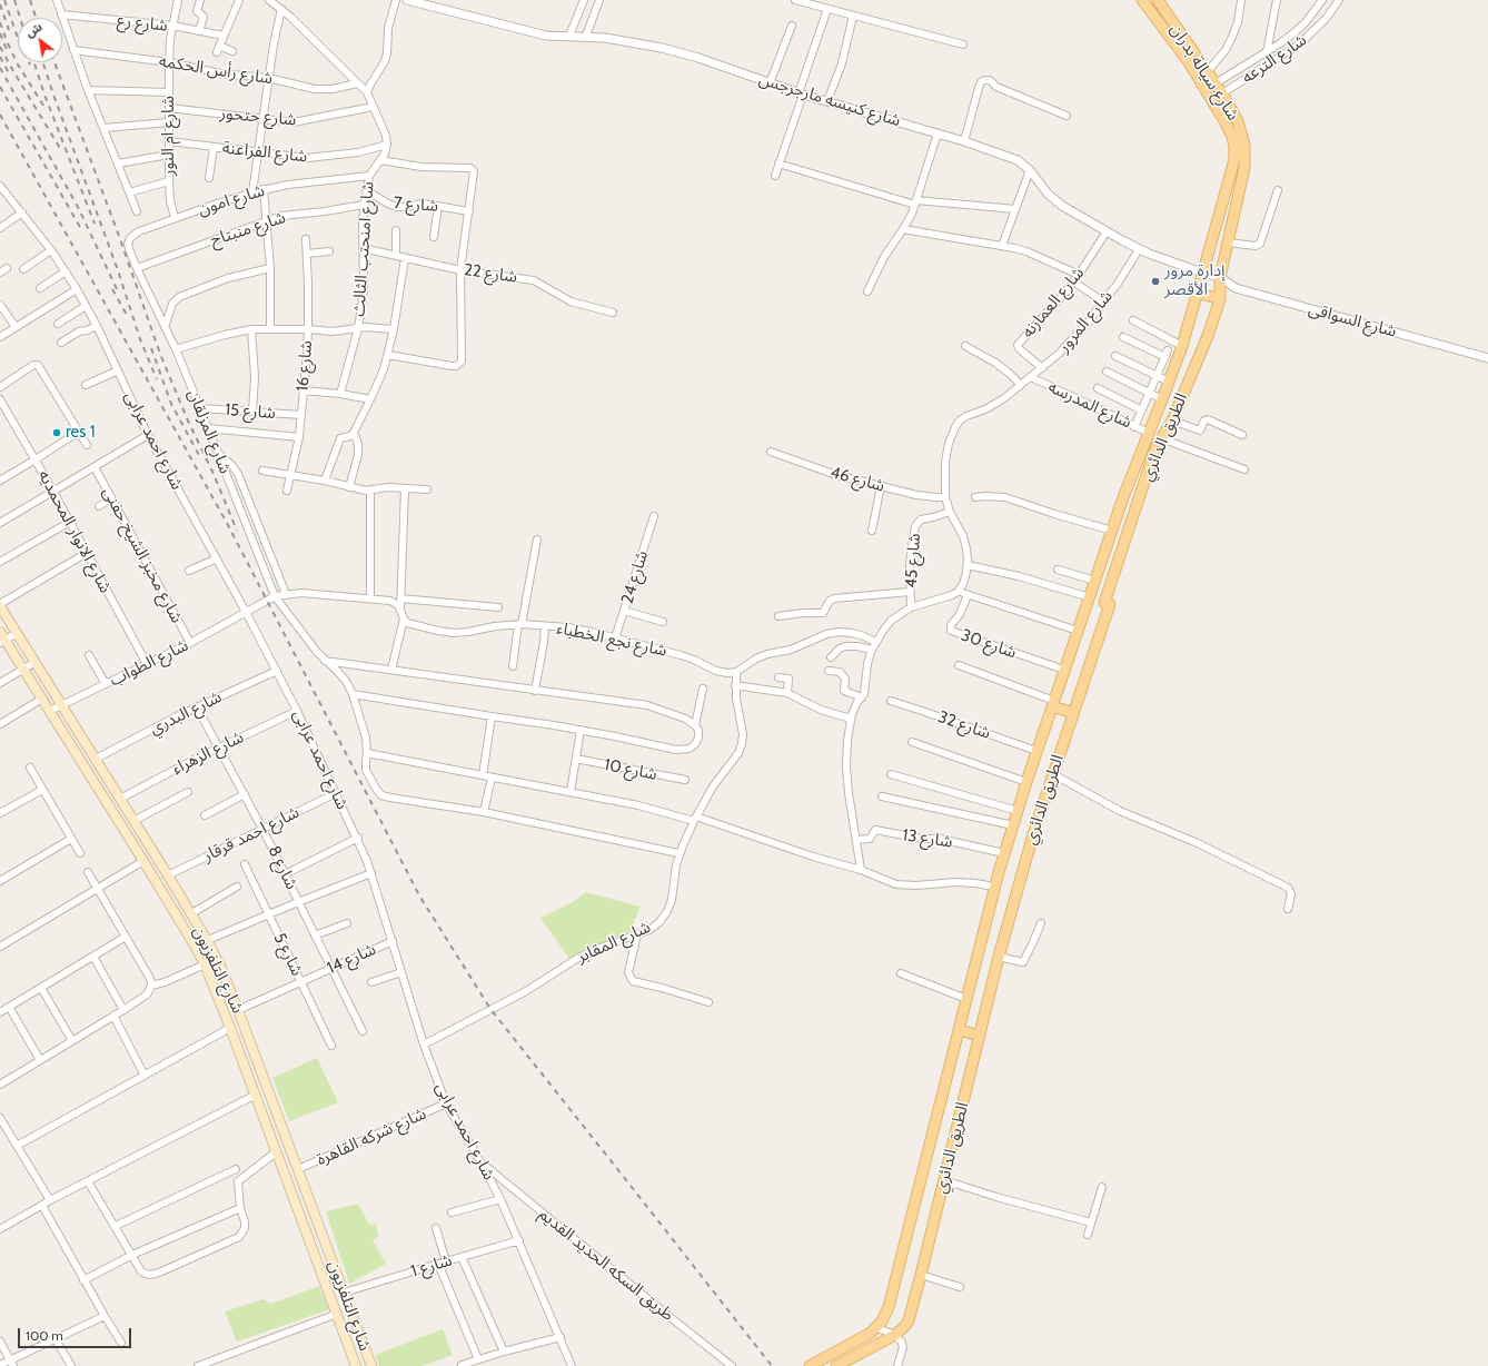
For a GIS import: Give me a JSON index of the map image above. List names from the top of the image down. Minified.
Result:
{"streets":{"main road":["شارع سيالة بدران","الطريق الدائري","شارع التلفزيون"],"street":["شارع رع","شارع الترعه","شارع رأس الحكمه","شارع كنيسه مارجرجس","شارع حتحور","شارع ام النور","شارع الفراعنة","شارع امون","شارع 7","شارع منبتاح","شارع امنحتب الثالث","شارع 22","شارع العمارنه","شارع السواقى","شارع المرور","شارع 16","شارع المدرسه","شارع 15","شارع المزلقان","شارع احمد عرابى","شارع 46","شارع الانوار المحمديه","شارع مخبز الشيخ حفنى","شارع 45","شارع 24","شارع نجع الخطباء","شارع 30","شارع الطواب","شارع البدري","شارع 32","شارع الزهراء","شارع 10","شارع احمد قرقار","شارع 13","شارع 8","شارع المقابر","شارع 5","شارع 14","شارع شركه القاهرة","طريق السكه الحديد القديم","شارع 1"]},"crossings":[["شارع رع","شارع ام النور"],["شارع الترعه","شارع سيالة بدران"],["شارع رأس الحكمه","شارع ام النور"],["شارع سيالة بدران","شارع كنيسه مارجرجس"],["شارع سيالة بدران","شارع السواقى"],["شارع سيالة بدران","الطريق الدائري"],["شارع كنيسه مارجرجس","شارع العمارنه"],["شارع كنيسه مارجرجس","شارع السواقى"],["شارع كنيسه مارجرجس","شارع المرور"],["شارع كنيسه مارجرجس","الطريق الدائري"],["شارع حتحور","شارع ام النور"],["شارع ام النور","شارع الفراعنة"],["شارع ام النور","شارع امون"],["شارع الفراعنة","شارع امنحتب الثالث"],["شارع امون","شارع منبتاح"],["شارع امون","شارع امنحتب الثالث"],["شارع امون","شارع المزلقان"],["شارع 7","شارع امنحتب الثالث"],["شارع منبتاح","شارع امنحتب الثالث"],["شارع منبتاح","شارع المزلقان"],["شارع امنحتب الثالث","شارع 22"],["شارع العمارنه","شارع المرور"],["شارع السواقى","الطريق الدائري"],["شارع المرور","شارع المدرسه"],["شارع المرور","شارع 46"],["شارع المرور","شارع 45"],["شارع 16","شارع 15"],["شارع المدرسه","الطريق الدائري"],["شارع 15","شارع المزلقان"],["شارع المزلقان","شارع المقابر"],["الطريق الدائري","شارع 30"],["الطريق الدائري","شارع 32"],["الطريق الدائري","شارع 13"],["شارع احمد عرابى","شارع الطواب"],["شارع احمد عرابى","شارع البدري"],["شارع احمد عرابى","شارع الزهراء"],["شارع احمد عرابى","شارع احمد قرقار"],["شارع احمد عرابى","شارع المقابر"],["شارع احمد عرابى","شارع 14"],["شارع احمد عرابى","شارع شركه القاهرة"],["شارع احمد عرابى","طريق السكه الحديد القديم"],["شارع احمد عرابى","شارع 1"],["شارع الانوار المحمديه","شارع الطواب"],["شارع مخبز الشيخ حفنى","شارع الطواب"],["شارع 24","شارع نجع الخطباء"],["شارع نجع الخطباء","شارع المقابر"],["شارع الطواب","شارع التلفزيون"],["شارع البدري","شارع 8"],["شارع البدري","شارع التلفزيون"],["شارع الزهراء","شارع 8"],["شارع الزهراء","شارع التلفزيون"],["شارع احمد قرقار","شارع 8"],["شارع احمد قرقار","شارع التلفزيون"],["شارع 8","شارع 14"],["شارع 5","شارع 14"],["شارع 14","شارع التلفزيون"],["شارع التلفزيون","شارع شركه القاهرة"],["شارع التلفزيون","شارع 1"]],"places":["إدارة مرور الأقصر","res 1"],"scale_bar":"100 m","north":"top left"}
